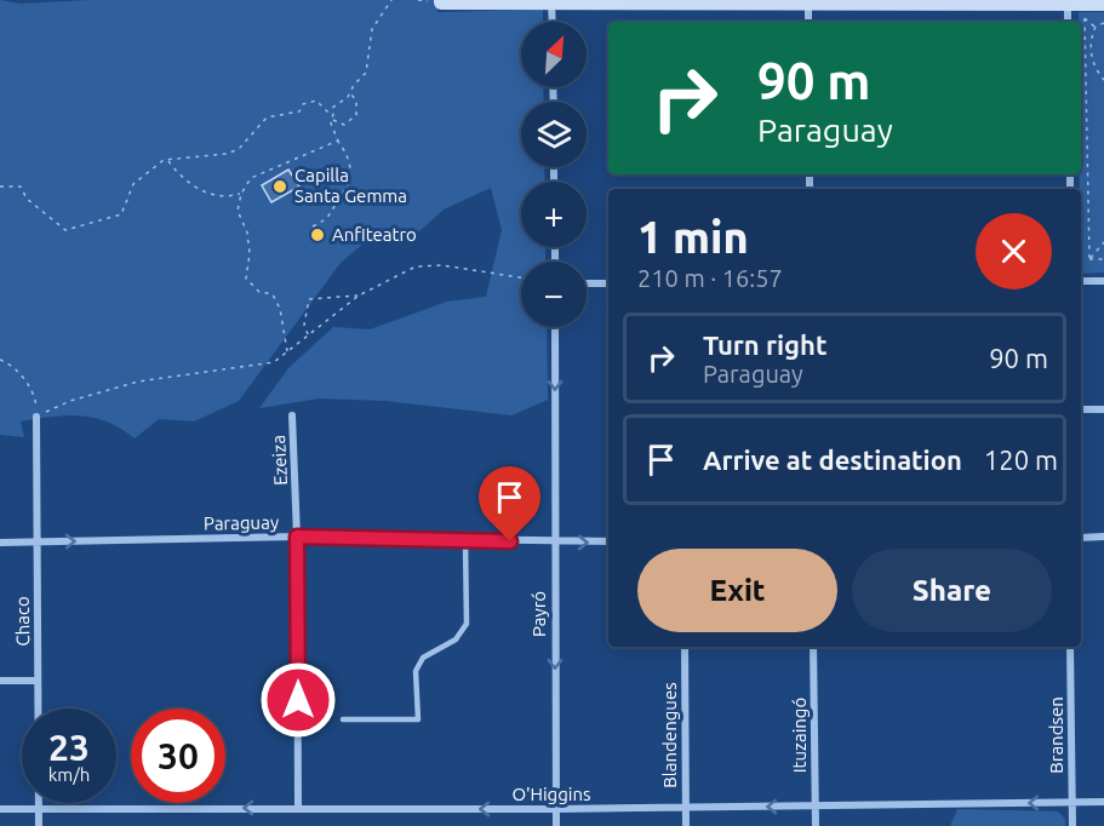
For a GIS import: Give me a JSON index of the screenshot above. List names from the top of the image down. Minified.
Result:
{"streets":{"street":["Ezeiza","Paraguay","Payró","Chaco","Blandengues","Ituzaingó","Brandsen","O'Higgins"]},"crossings":[["Ezeiza","Paraguay"],["Ezeiza","O'Higgins"],["Paraguay","Payró"],["Paraguay","Chaco"],["Payró","O'Higgins"],["Chaco","O'Higgins"],["Blandengues","O'Higgins"],["Ituzaingó","O'Higgins"],["Brandsen","O'Higgins"]],"one_way":["Paraguay","Payró","O'Higgins"],"places":["Capilla Santa Gemma","Anfiteatro"],"north":"top right","page":{"map_buttons":["+","−"],"turn":["90 m","Paraguay"],"heading":["1 min","210 m · 16:57"],"list":[{"name":"Turn right","note":"Paraguay","value":"90 m"},{"name":"Arrive at destination","value":"120 m"}],"buttons":["Exit","Share"],"speed":"23 km/h","limit":"30"}}
